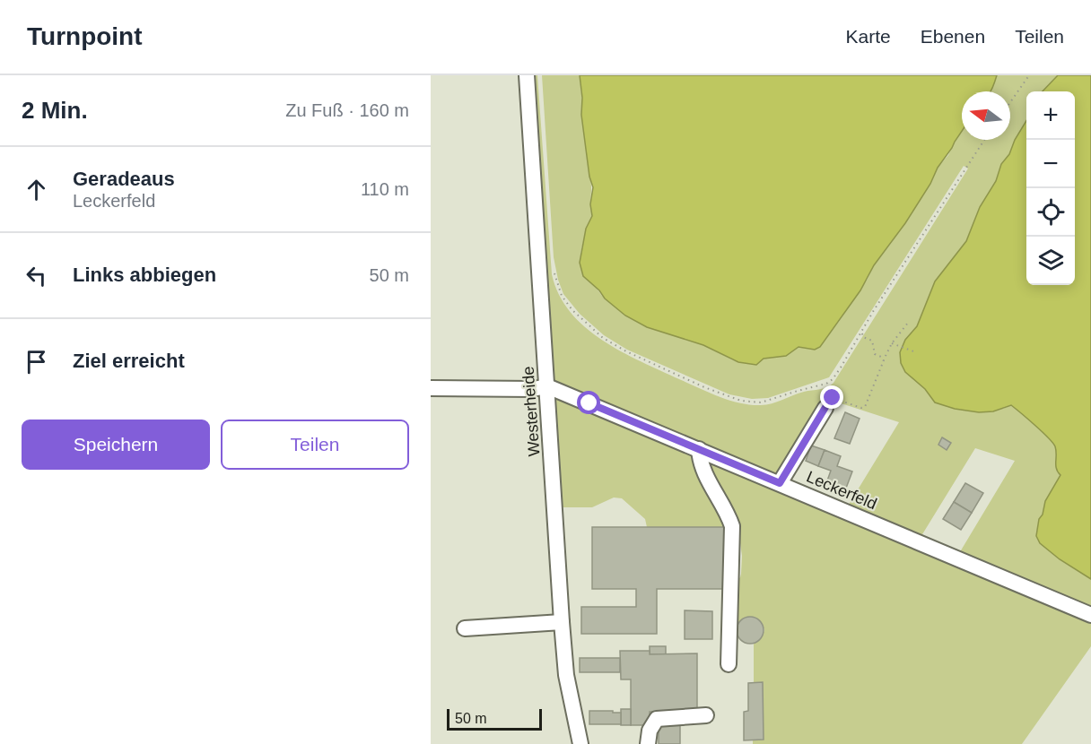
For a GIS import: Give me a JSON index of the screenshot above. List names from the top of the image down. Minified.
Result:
{"streets":{"street":["Westerheide","Leckerfeld"]},"crossings":[["Westerheide","Leckerfeld"]],"scale_bar":"50 m","north":"left","page":{"header":"Turnpoint","nav":["Karte","Ebenen","Teilen"],"heading":["2 Min.","Zu Fuß · 160 m"],"map_buttons":["+","−"],"list":[["Geradeaus","Leckerfeld","110 m"],["Links abbiegen","50 m"],"Ziel erreicht"],"buttons":["Speichern","Teilen"],"scale":"50 m"}}
